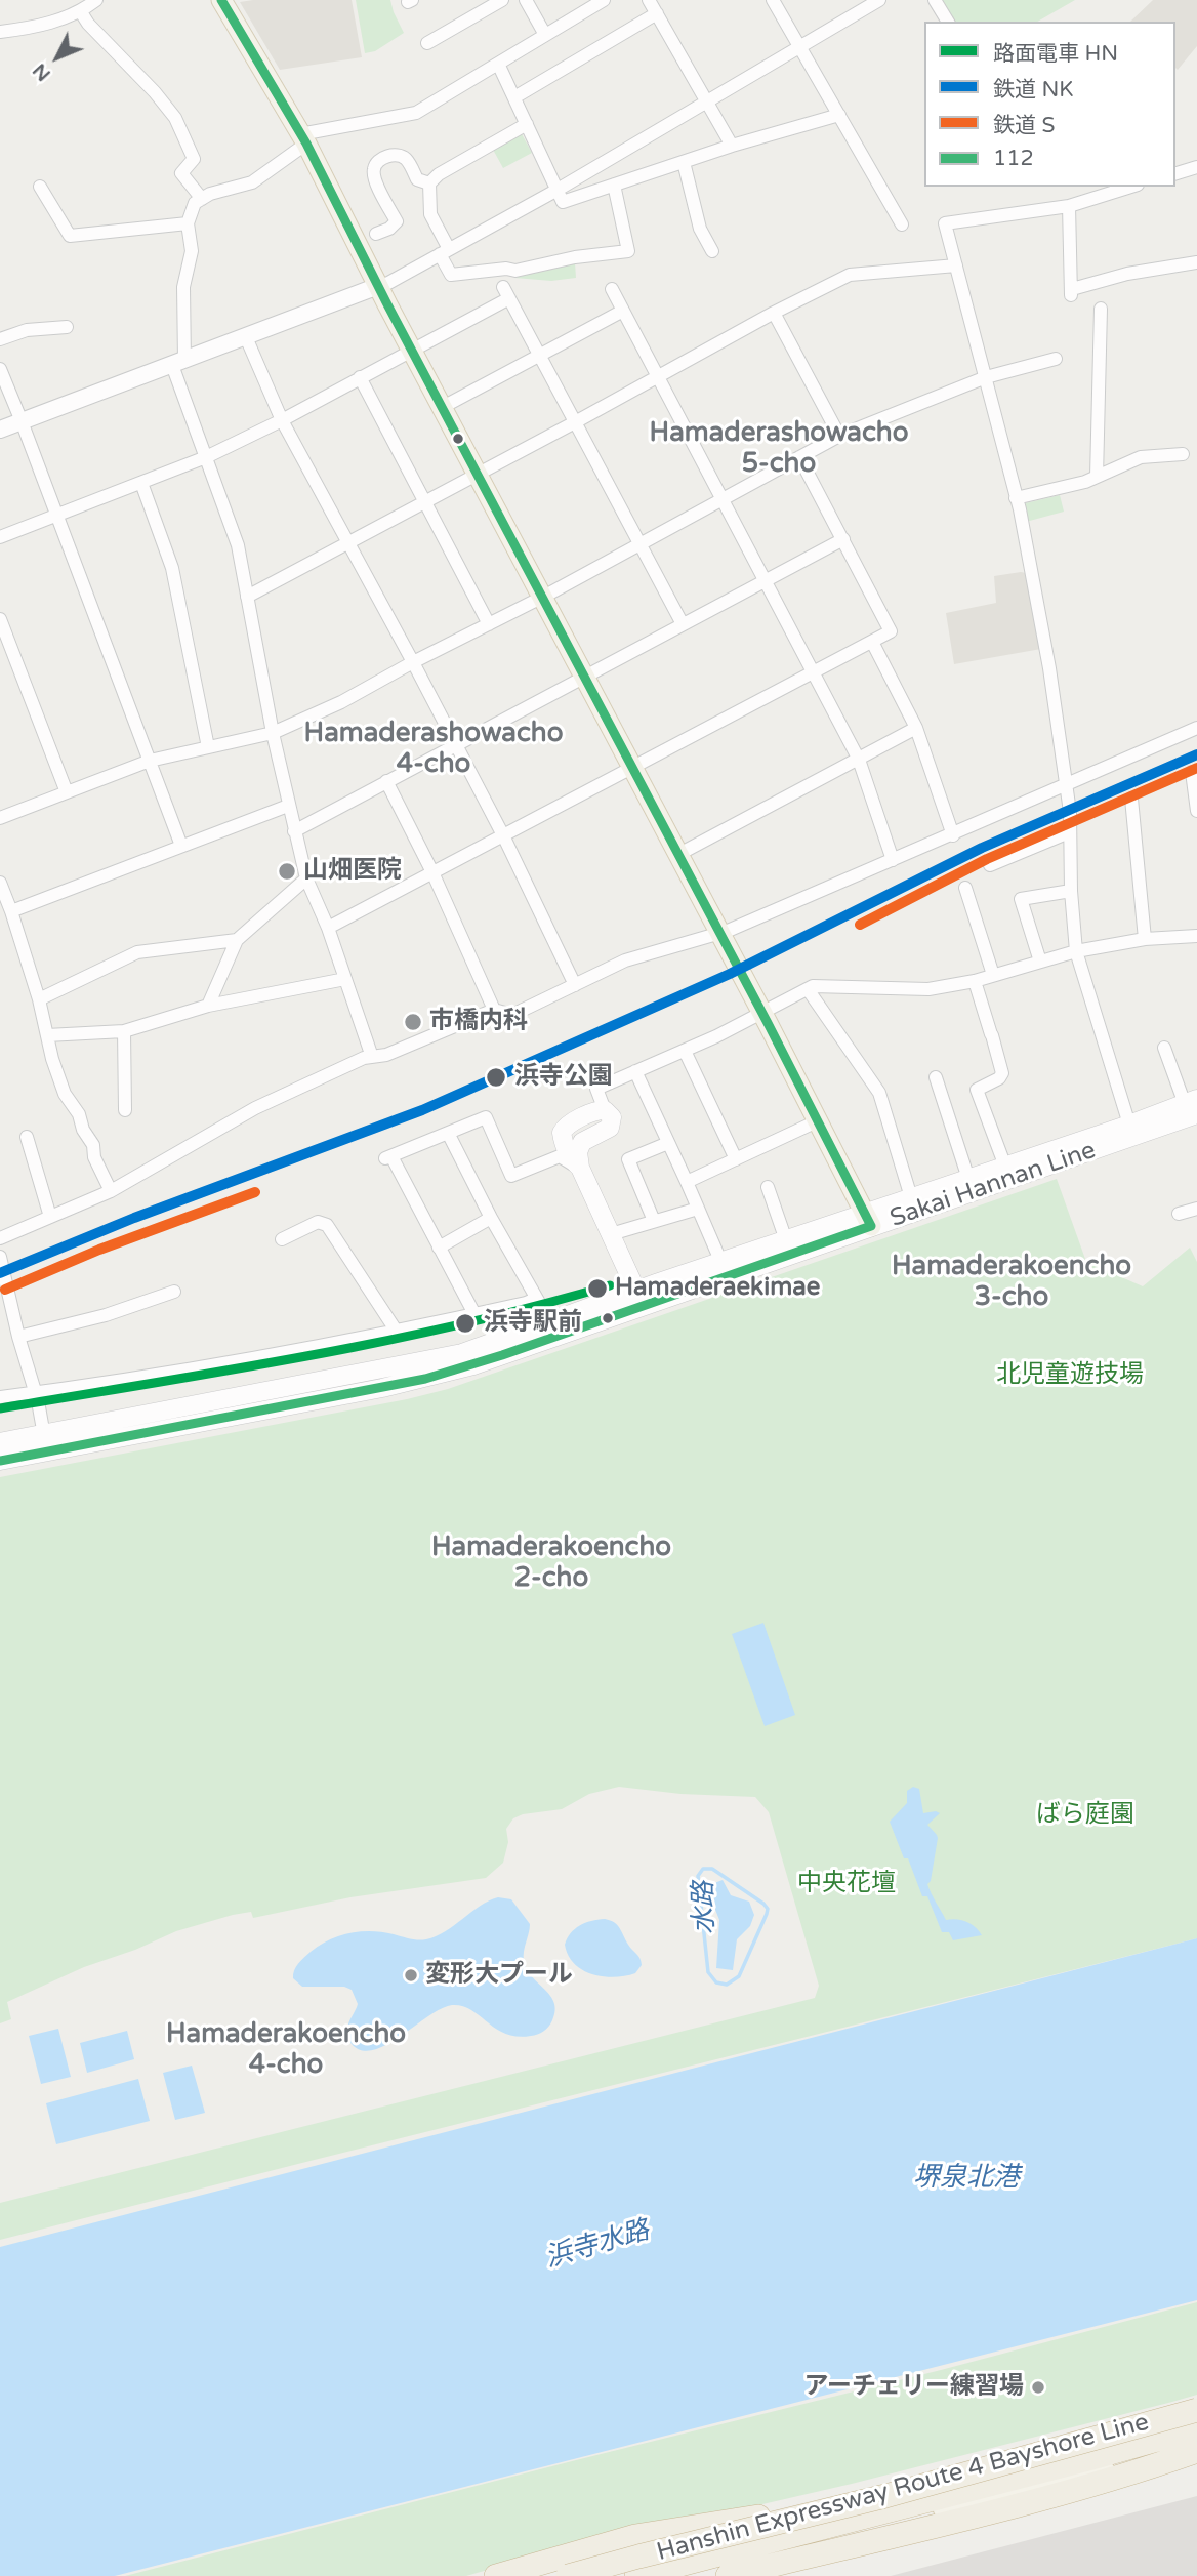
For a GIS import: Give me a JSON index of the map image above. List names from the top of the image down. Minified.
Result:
{"streets":{"highway":["Hanshin Expressway Route 4 Bayshore Line"],"main road":["Sakai Hannan Line"]},"districts":["Hamaderashowacho 5-cho","Hamaderashowacho 4-cho","Hamaderakoencho 3-cho","Hamaderakoencho 2-cho","Hamaderakoencho 4-cho"],"water":["水路","堺泉北港","浜寺水路"],"parks":["北児童遊技場","ばら庭園","中央花壇"],"places":["山畑医院","市橋内科","浜寺公園","Hamaderaekimae","浜寺駅前","変形大プール","アーチェリー練習場"],"lines":["transit line 112","rail line NK","rail line S","tram line HN"],"legend":["路面電車 HN","鉄道 NK","鉄道 S","112"],"north":"bottom left"}
